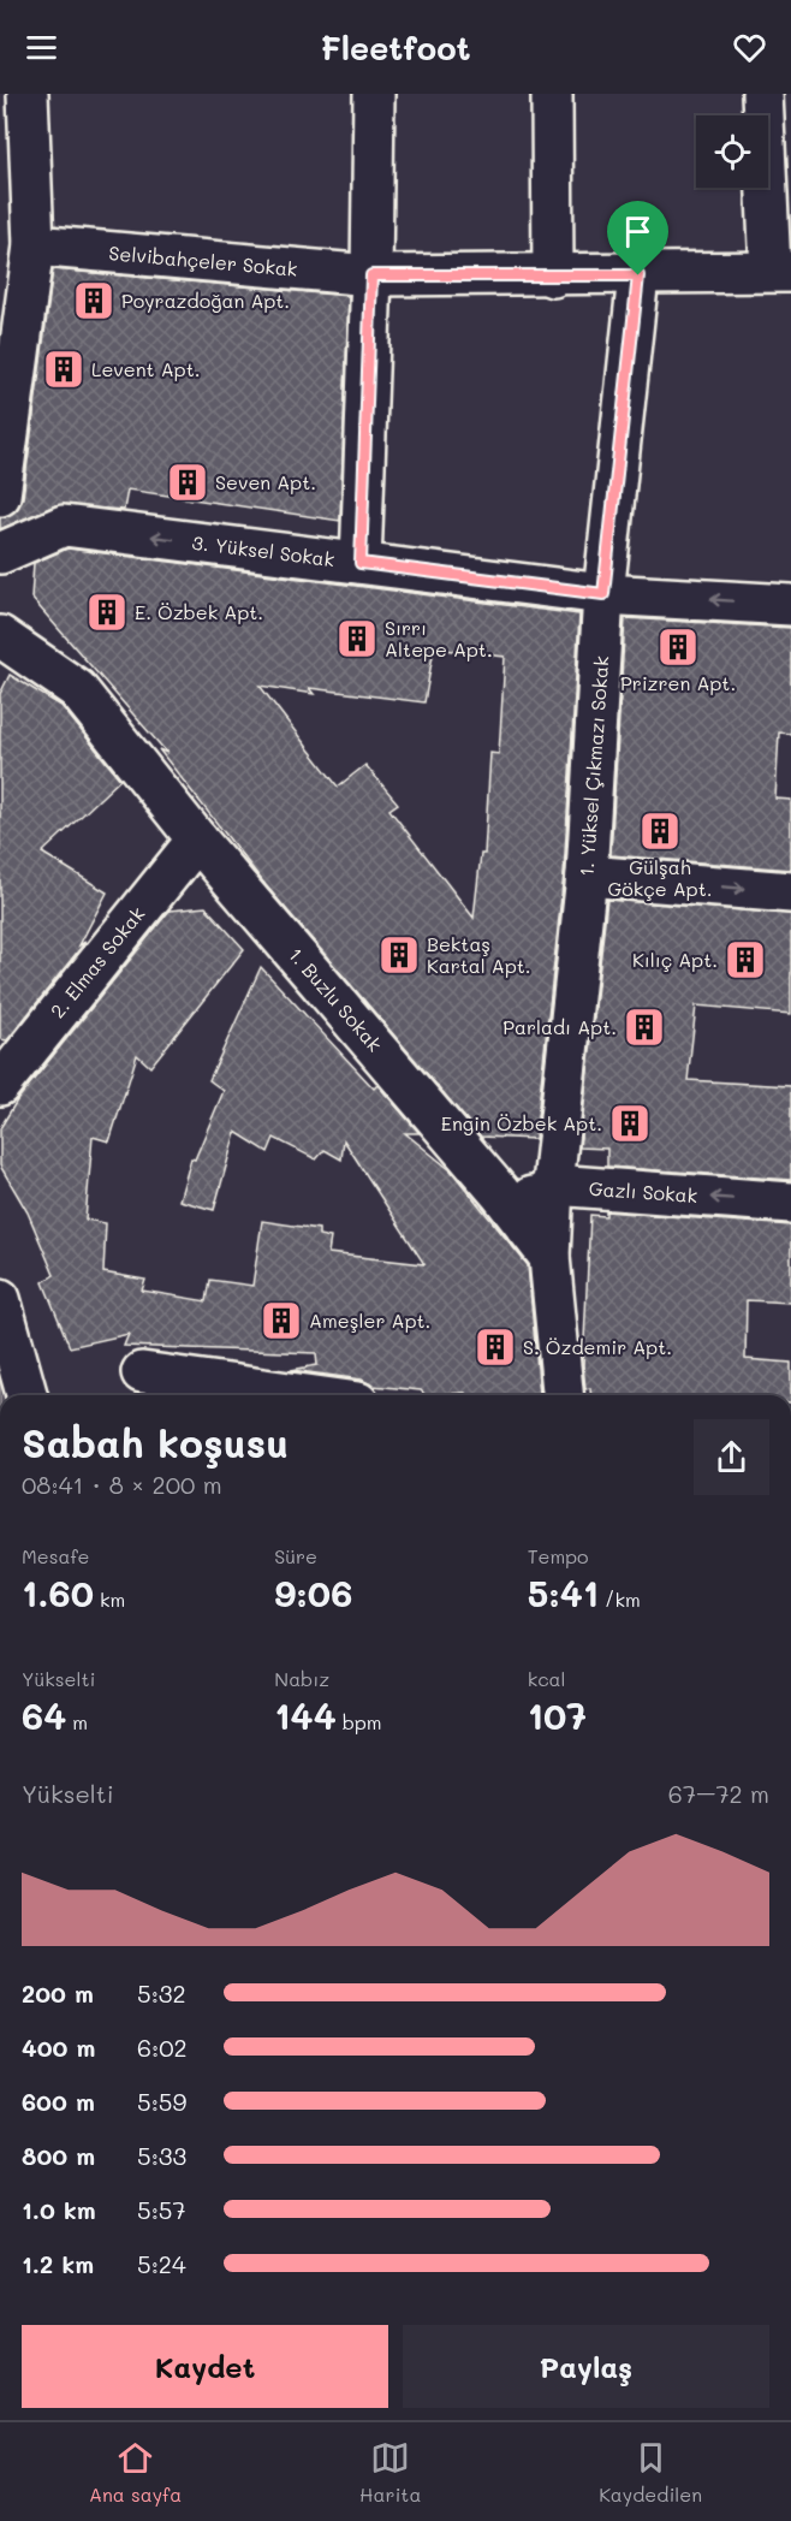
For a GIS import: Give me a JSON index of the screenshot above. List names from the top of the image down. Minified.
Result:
{"streets":{"street":["Selvibahçeler Sokak","3. Yüksel Sokak","1. Yüksel Çıkmazı Sokak","2. Elmas Sokak","1. Buzlu Sokak","Gazlı Sokak"]},"crossings":[["Selvibahçeler Sokak","1. Yüksel Çıkmazı Sokak"],["3. Yüksel Sokak","1. Yüksel Çıkmazı Sokak"],["1. Yüksel Çıkmazı Sokak","1. Buzlu Sokak"],["1. Yüksel Çıkmazı Sokak","Gazlı Sokak"],["2. Elmas Sokak","1. Buzlu Sokak"],["1. Buzlu Sokak","Gazlı Sokak"]],"places":{"building":["Poyrazdoğan Apt.","Levent Apt.","Seven Apt.","E. Özbek Apt.","Sırrı Altepe Apt.","Prizren Apt.","Gülşah Gökçe Apt.","Bektaş Kartal Apt.","Kılıç Apt.","Parladı Apt.","Engin Özbek Apt.","Ameşler Apt.","S. Özdemir Apt."]},"page":{"header":"Fleetfoot","heading":["Sabah koşusu","08:41 · 8 × 200 m"],"stats":[["Mesafe","1.60 km"],["Süre","9:06"],["Tempo","5:41 /km"],["Yükselti","64 m"],["Nabız","144 bpm"],["kcal","107"]],"chart":["Yükselti","67–72 m"],"list":[{"name":"200 m","note":"5:32"},{"name":"400 m","note":"6:02"},{"name":"600 m","note":"5:59"},{"name":"800 m","note":"5:33"},{"name":"1.0 km","note":"5:57"},{"name":"1.2 km","note":"5:24"}],"buttons":["Kaydet","Paylaş"],"tabs":["Ana sayfa","Harita","Kaydedilen"]}}
